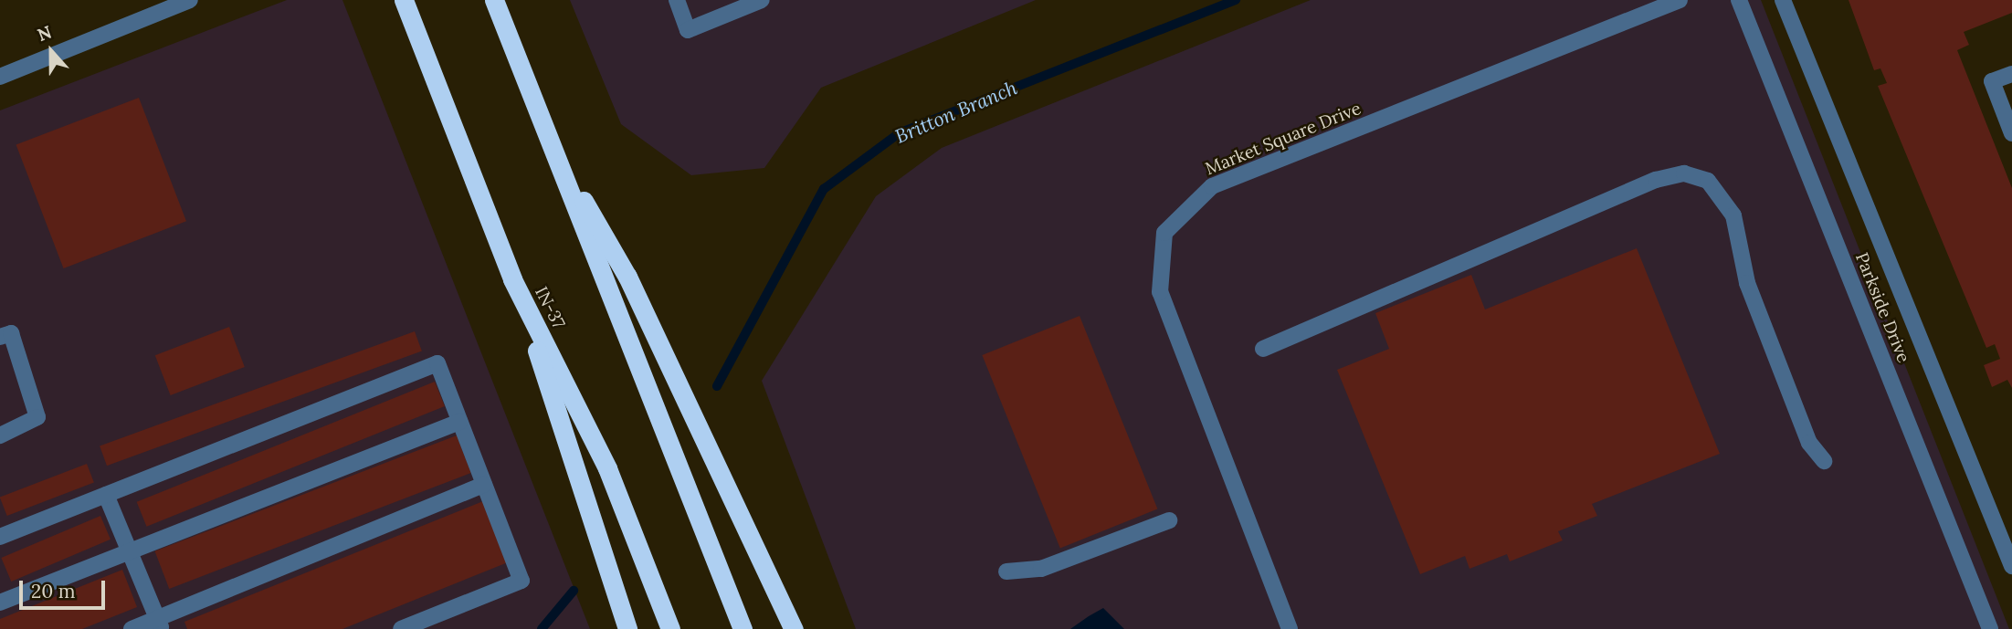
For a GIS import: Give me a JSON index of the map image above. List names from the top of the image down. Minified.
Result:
{"streets":{"highway":["IN-37"],"street":["Market Square Drive","Parkside Drive"]},"water":["Britton Branch"],"scale_bar":"20 m","north":"top"}
